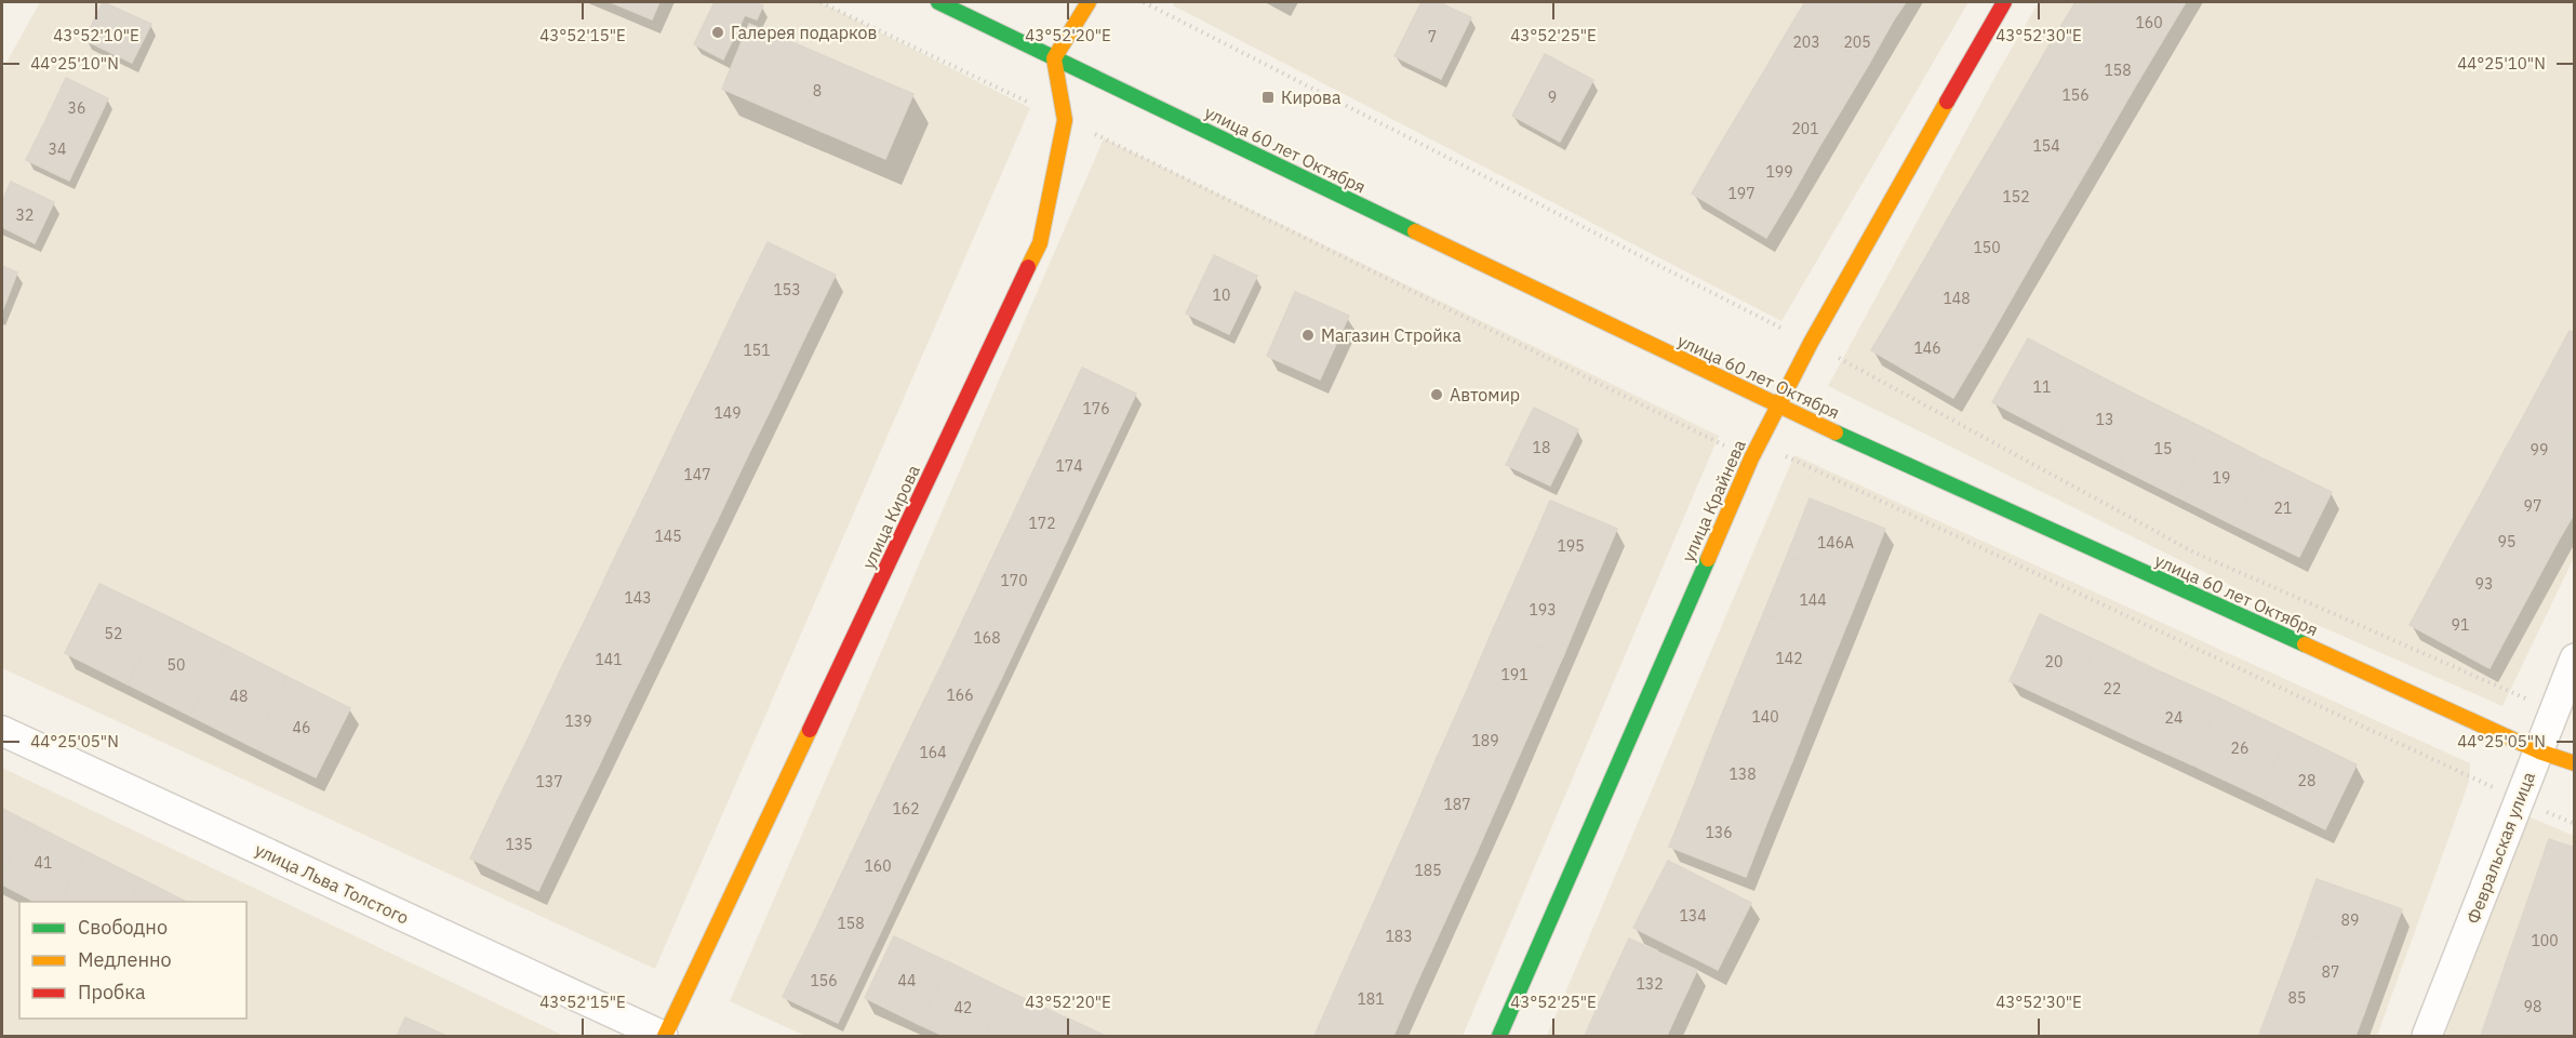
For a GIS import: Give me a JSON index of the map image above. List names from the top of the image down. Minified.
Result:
{"streets":{"street":["улица 60 лет Октября","улица Крайнева","улица Кирова","Февральская улица","улица Льва Толстого"]},"crossings":[["улица 60 лет Октября","улица Крайнева"],["улица 60 лет Октября","улица Кирова"],["улица 60 лет Октября","Февральская улица"],["улица Кирова","улица Льва Толстого"]],"places":{"other":["Галерея подарков","Магазин Стройка","Автомир"],"transit":["Кирова"]},"house_numbers":["160","7","203","205","158","8","156","9","36","201","154","34","199","197","152","32","150","153","10","148","146","151","11","176","149","13","18","15","99","174","147","19","97","21","172","145","95","146А","195","170","93","143","144","193","91","52","168","142","141","20","50","191","22","166","48","140","24","139","46","189","26","164","138","28","137","187","162","136","135","41","160","185","134","89","158","183","100","87","156","44","132","85","181","98","42"],"legend":["Свободно","Медленно","Пробка"],"coordinates":["43°52'10\"E","43°52'15\"E","43°52'20\"E","43°52'25\"E","43°52'30\"E","44°25'10\"N","44°25'05\"N"]}
